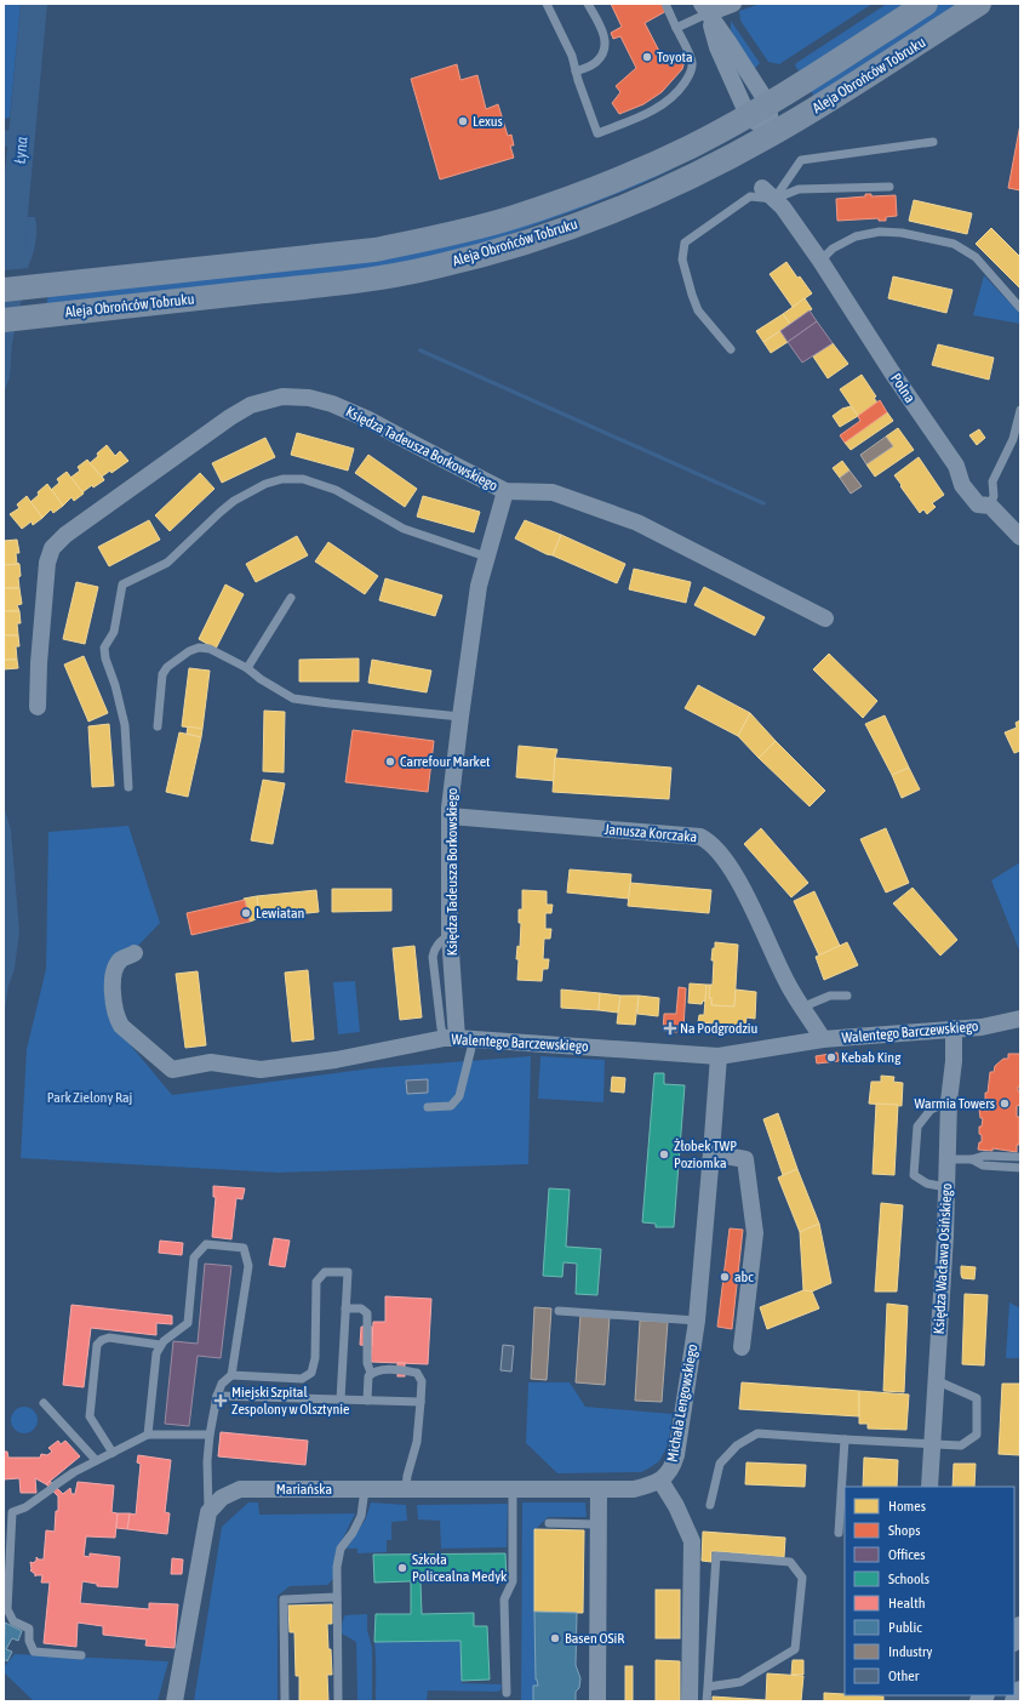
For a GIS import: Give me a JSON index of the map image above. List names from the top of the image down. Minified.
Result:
{"streets":{"main road":["Aleja Obrońców Tobruku"],"street":["Polna","Księdza Tadeusza Borkowskiego","Janusza Korczaka","Walentego Barczewskiego","Księdza Wacława Osińskiego","Michała Lengowskiego","Mariańska"]},"crossings":[["Księdza Tadeusza Borkowskiego","Janusza Korczaka"],["Księdza Tadeusza Borkowskiego","Walentego Barczewskiego"],["Janusza Korczaka","Walentego Barczewskiego"],["Walentego Barczewskiego","Księdza Wacława Osińskiego"],["Walentego Barczewskiego","Michała Lengowskiego"],["Michała Lengowskiego","Mariańska"]],"water":["Łyna"],"parks":["Park Zielony Raj"],"places":{"other":["Toyota","Lexus","Carrefour Market","Lewiatan","Kebab King","Warmia Towers","Żłobek TWP Poziomka","abc","Szkoła Policealna Medyk","Basen OSiR"],"health":["Na Podgrodziu","Miejski Szpital Zespolony w Olsztynie"]},"legend":["Homes","Shops","Offices","Schools","Health","Public","Industry","Other"]}
